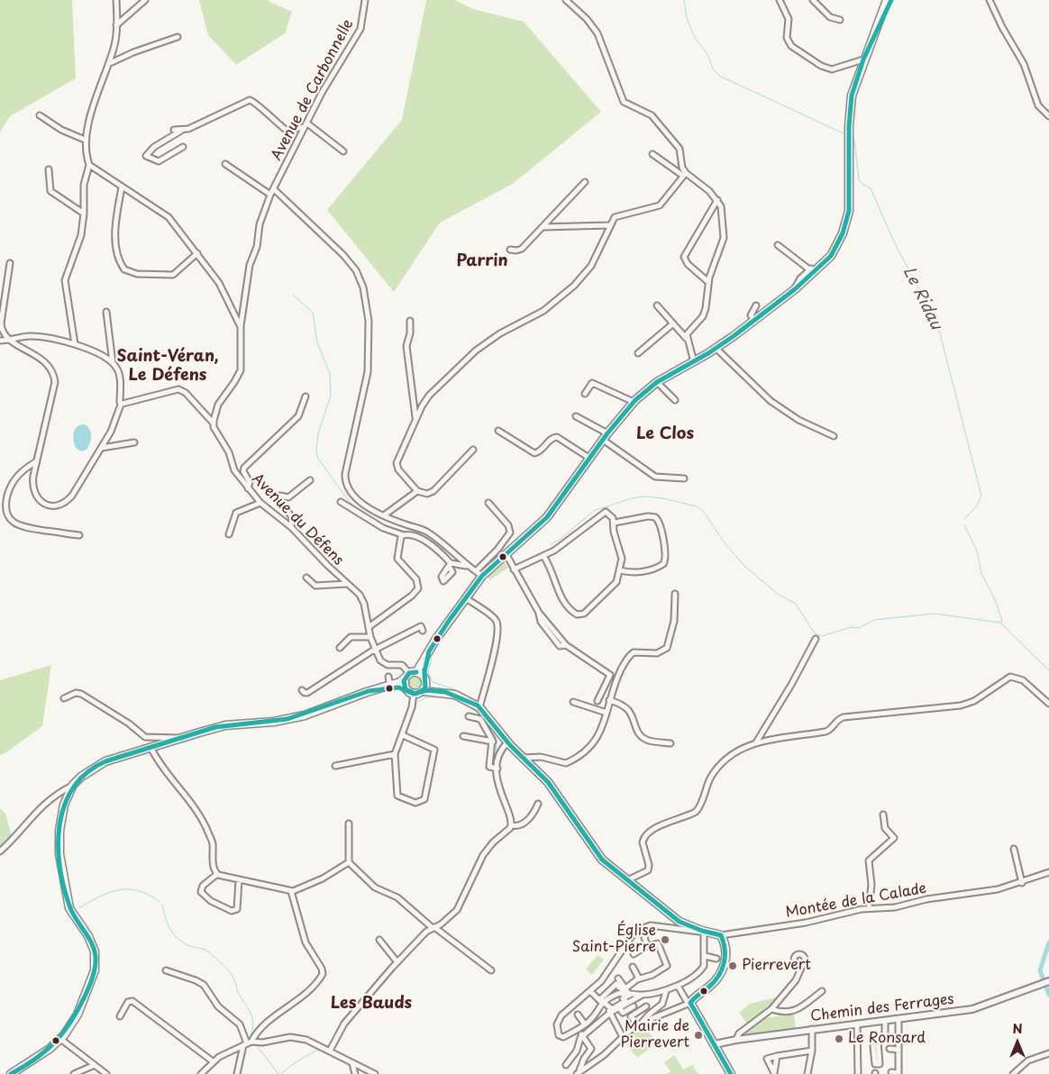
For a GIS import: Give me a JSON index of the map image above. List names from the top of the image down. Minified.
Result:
{"streets":{"street":["Avenue de Carbonnelle","Avenue du Défens","Montée de la Calade","Chemin des Ferrages"]},"districts":["Parrin","Saint-Véran, Le Défens","Le Clos","Les Bauds"],"water":["Le Ridau"],"places":["Église Saint-Pierre","Pierrevert","Mairie de Pierrevert","Le Ronsard"],"north":"top"}
